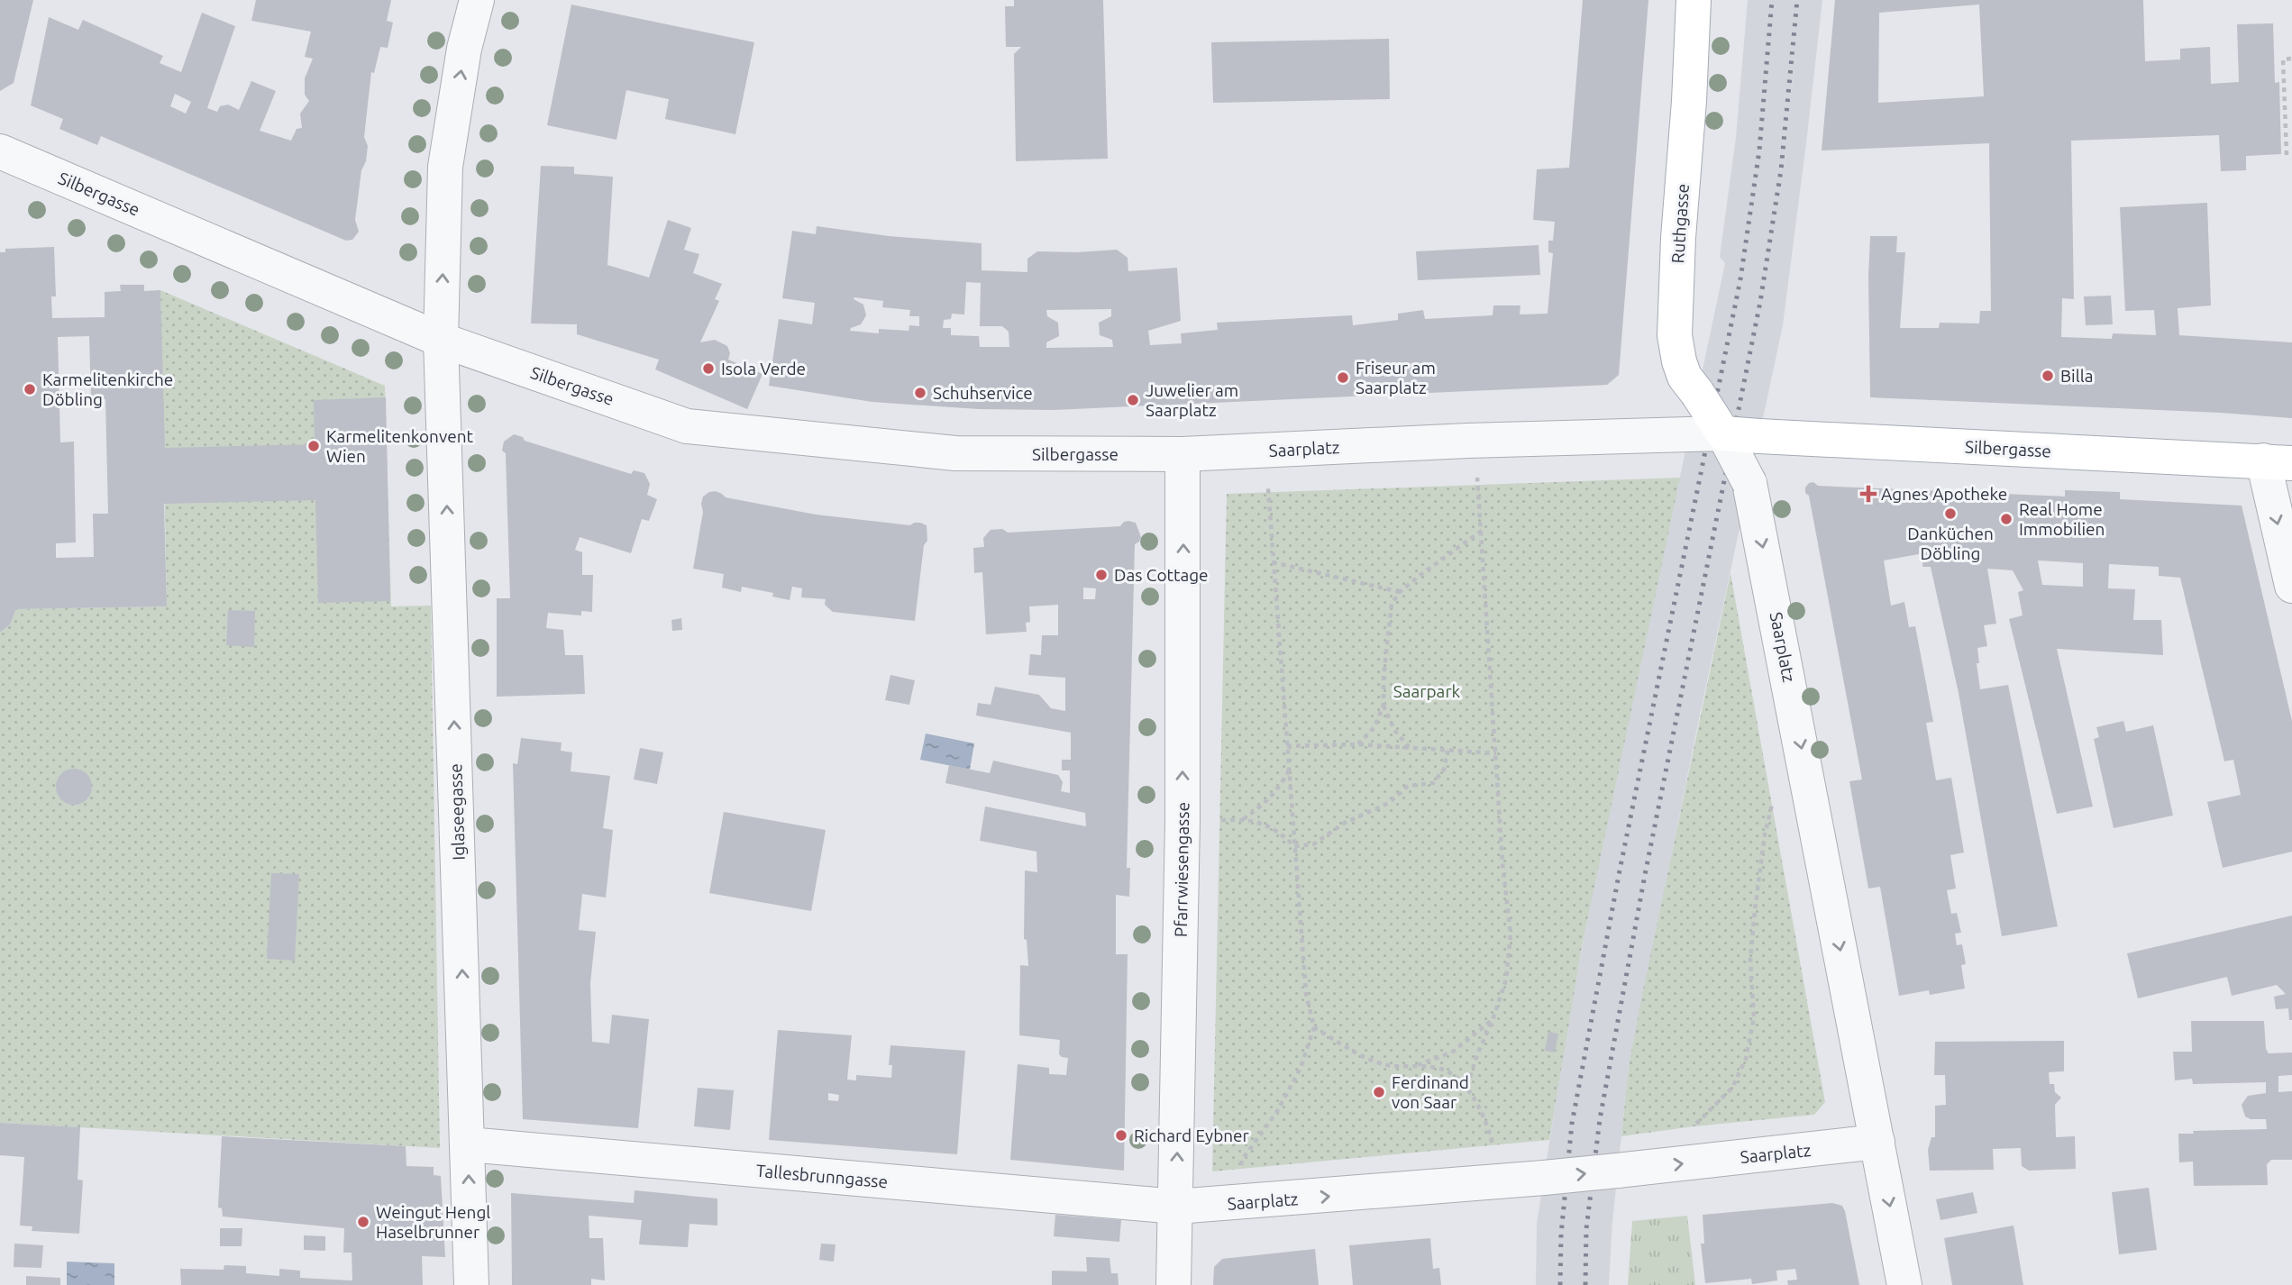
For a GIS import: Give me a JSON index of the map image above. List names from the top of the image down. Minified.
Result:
{"streets":{"main road":["Silbergasse","Ruthgasse"],"street":["Saarplatz","Iglaseegasse","Pfarrwiesengasse","Tallesbrunngasse"]},"crossings":[["Silbergasse","Ruthgasse"],["Silbergasse","Saarplatz"],["Silbergasse","Iglaseegasse"],["Silbergasse","Pfarrwiesengasse"],["Ruthgasse","Saarplatz"],["Saarplatz","Pfarrwiesengasse"],["Saarplatz","Tallesbrunngasse"],["Iglaseegasse","Tallesbrunngasse"],["Pfarrwiesengasse","Tallesbrunngasse"]],"one_way":["Iglaseegasse","Pfarrwiesengasse"],"parks":["Saarpark"],"places":{"other":["Isola Verde","Billa","Friseur am Saarplatz","Karmelitenkirche Döbling","Schuhservice","Juwelier am Saarplatz","Karmelitenkonvent Wien","Danküchen Döbling","Real Home Immobilien","Das Cottage","Ferdinand von Saar","Richard Eybner","Weingut Hengl Haselbrunner"],"health":["Agnes Apotheke"]}}
